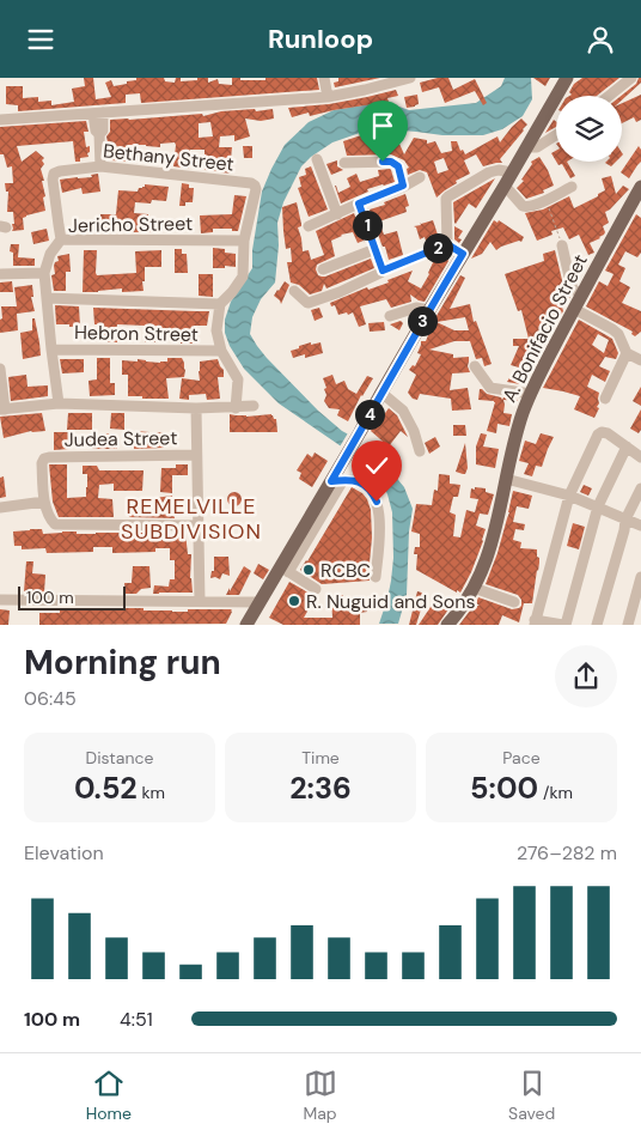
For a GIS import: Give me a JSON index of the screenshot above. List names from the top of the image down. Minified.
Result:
{"streets":{"main road":["A. Bonifacio Street"],"street":["Bethany Street","Jericho Street","Hebron Street","Judea Street"]},"crossings":[["Bethany Street","Jericho Street"]],"districts":["REMELVILLE SUBDIVISION"],"places":["RCBC","R. Nuguid and Sons"],"scale_bar":"100 m","page":{"header":"Runloop","pins":["1","2","3","4"],"scale":"100 m","heading":["Morning run","06:45"],"stats":[["Distance","0.52 km"],["Time","2:36"],["Pace","5:00 /km"]],"chart":["Elevation","276–282 m"],"list":[{"name":"100 m","note":"4:51"}],"tabs":["Home","Map","Saved"]}}
